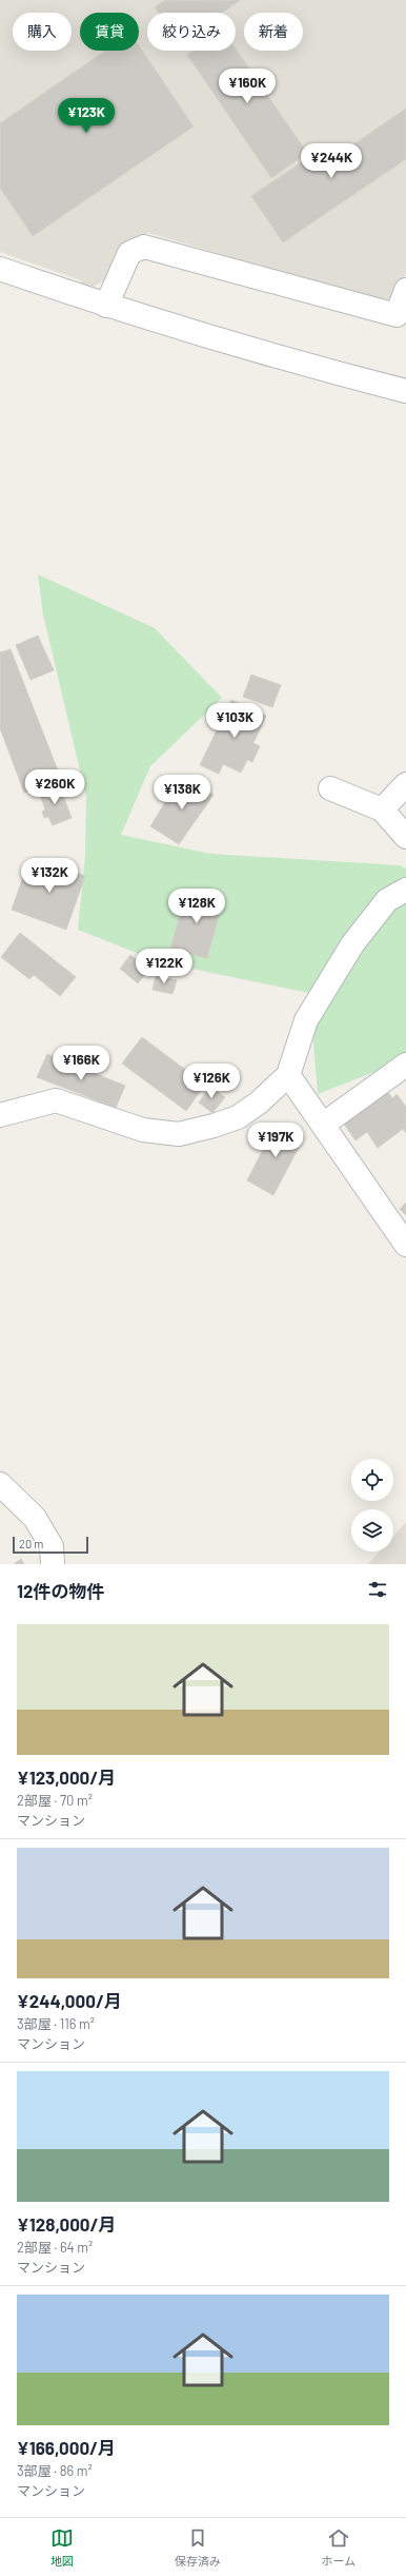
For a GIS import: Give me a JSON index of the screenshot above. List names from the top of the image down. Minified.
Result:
{"scale_bar":"20 m","page":{"chip":["購入","賃貸","絞り込み","新着"],"price":["¥160K","¥123K","¥244K","¥103K","¥260K","¥138K","¥132K","¥128K","¥122K","¥166K","¥126K","¥197K"],"scale":"20 m","heading":"12件の物件","list":[{"name":"¥123,000/月","note":"2部屋 · 70 m² · マンション"},{"name":"¥244,000/月","note":"3部屋 · 116 m² · マンション"},{"name":"¥128,000/月","note":"2部屋 · 64 m² · マンション"},{"name":"¥166,000/月","note":"3部屋 · 86 m² · マンション"}],"tabs":["地図","保存済み","ホーム"]}}
